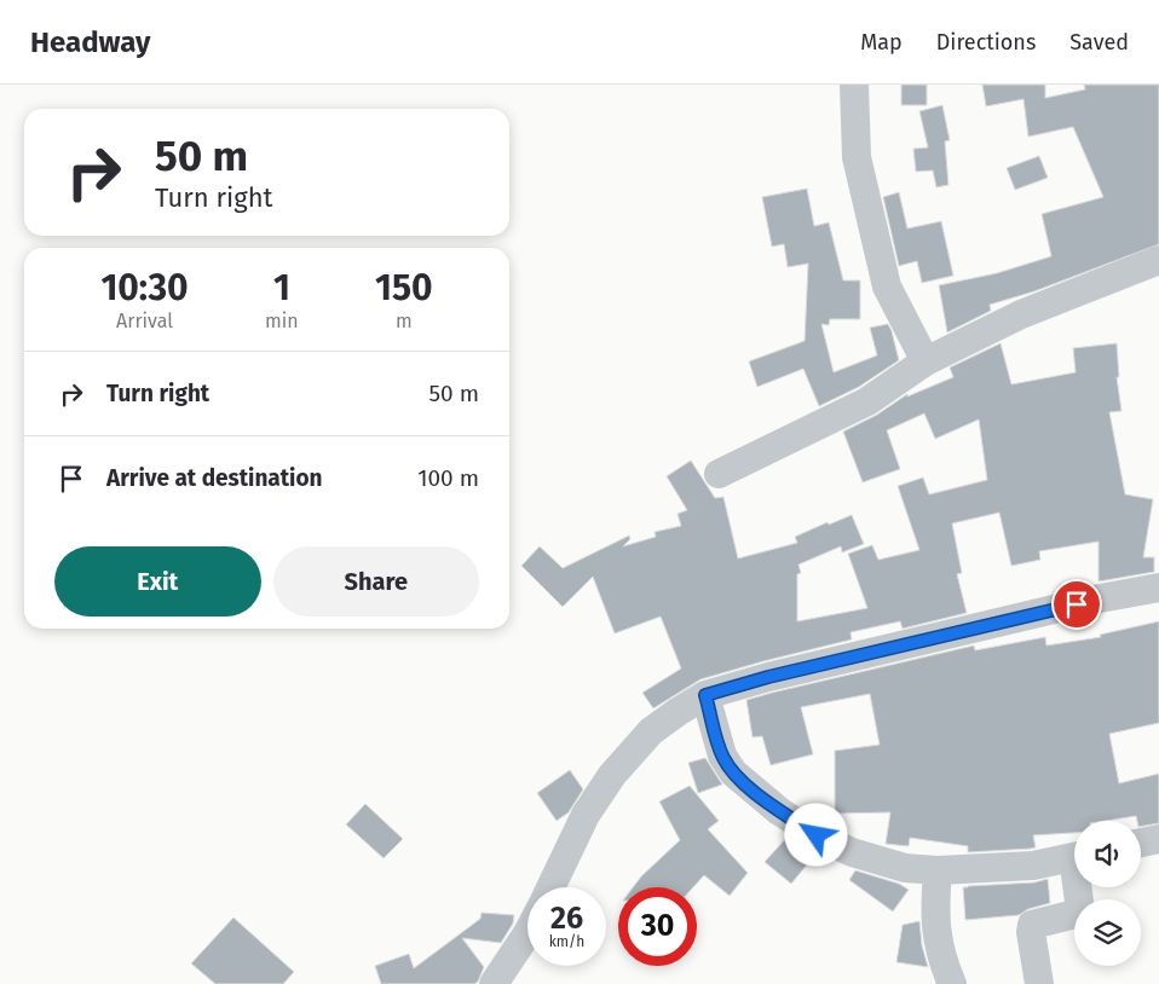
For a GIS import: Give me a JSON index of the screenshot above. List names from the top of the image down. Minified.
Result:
{"page":{"header":"Headway","nav":["Map","Directions","Saved"],"turn":["50 m","Turn right"],"eta":["10:30","Arrival","1","min","150","m"],"list":[{"name":"Turn right","value":"50 m"},{"name":"Arrive at destination","value":"100 m"}],"buttons":["Exit","Share"],"speed":"26 km/h","limit":"30"}}
